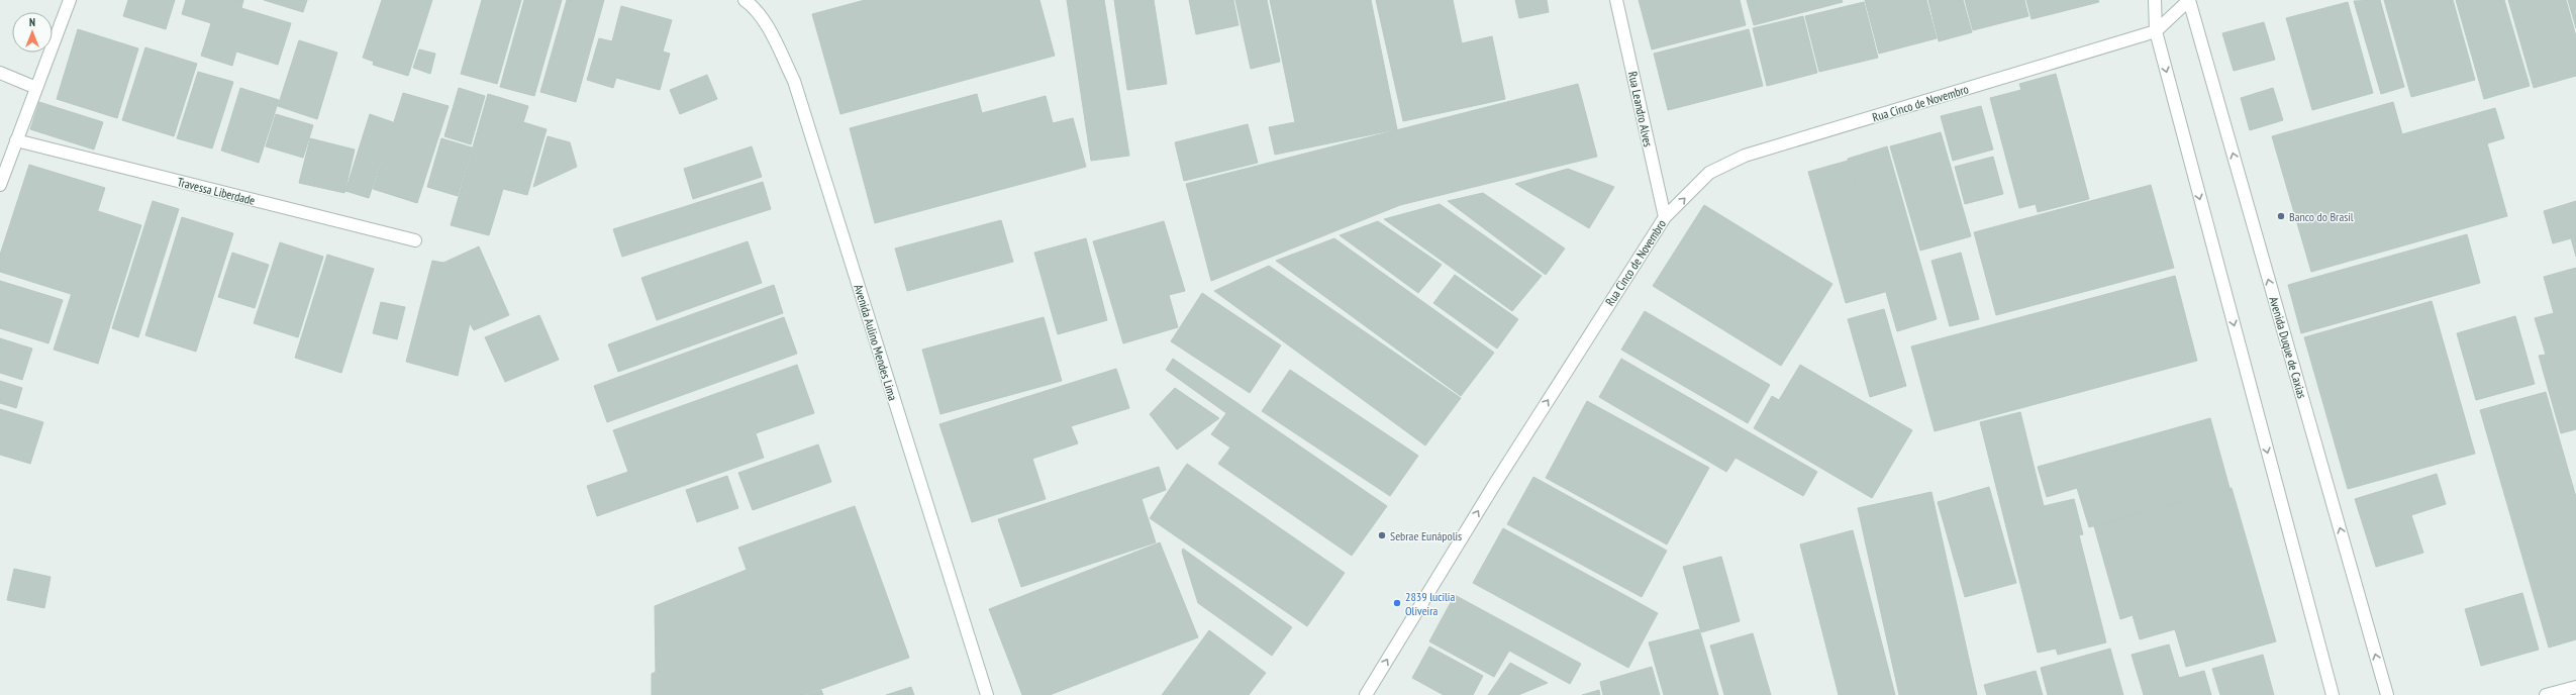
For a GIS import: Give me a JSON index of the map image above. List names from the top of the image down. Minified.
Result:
{"streets":{"street":["Rua Cinco de Novembro","Rua Leandro Alves","Travessa Liberdade","Avenida Aulino Mendes Lima","Avenida Duque de Caxias"]},"crossings":[["Rua Cinco de Novembro","Rua Leandro Alves"],["Rua Cinco de Novembro","Avenida Duque de Caxias"]],"one_way":["Rua Cinco de Novembro"],"places":["Banco do Brasil","Sebrae Eunápolis","2839 lucilia Oliveira"],"north":"top"}
